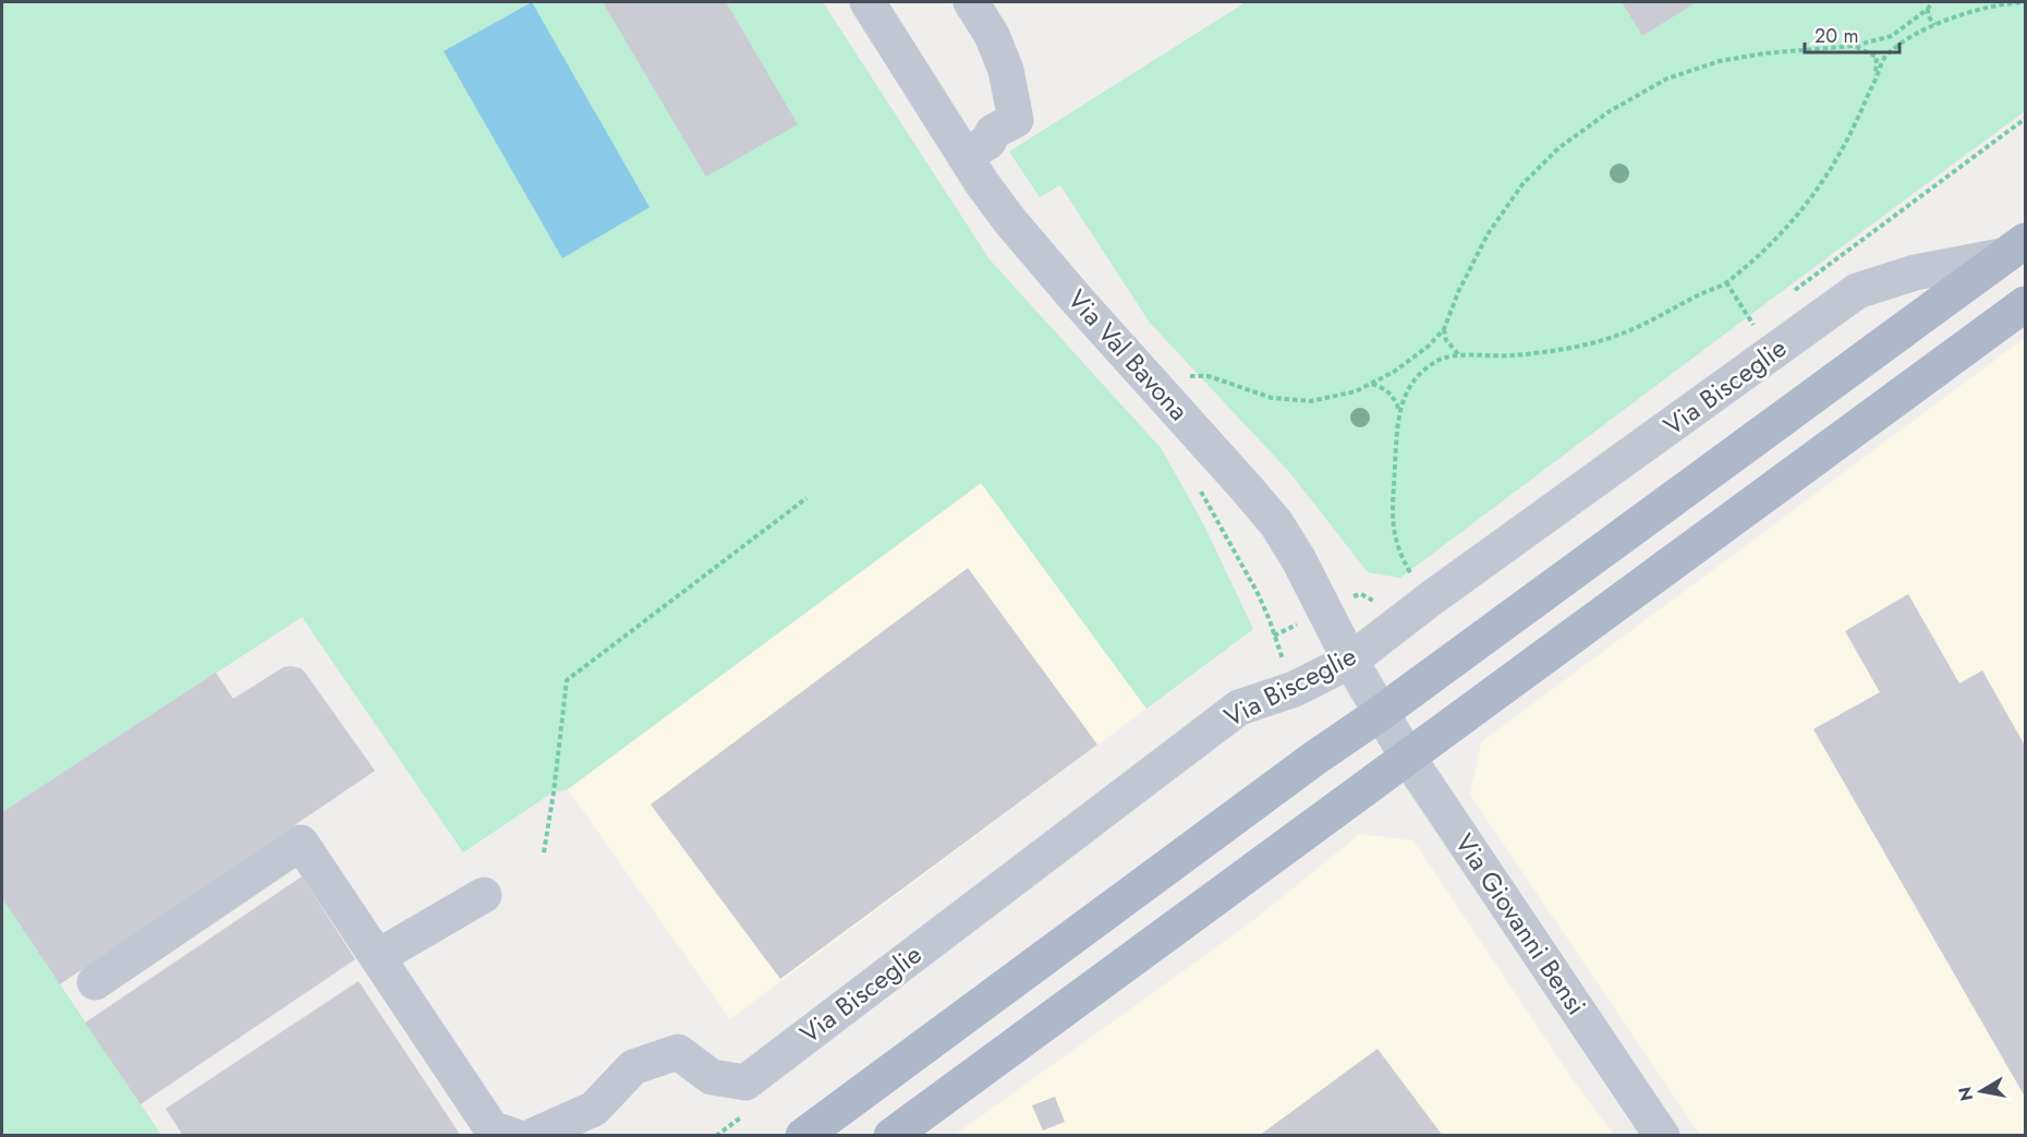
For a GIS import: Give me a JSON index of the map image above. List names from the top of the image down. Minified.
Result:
{"streets":{"main road":["Via Bisceglie"],"street":["Via Val Bavona","Via Giovanni Bensi"]},"crossings":[["Via Val Bavona","Via Bisceglie"],["Via Val Bavona","Via Giovanni Bensi"],["Via Bisceglie","Via Giovanni Bensi"]],"scale_bar":"20 m","north":"left"}
